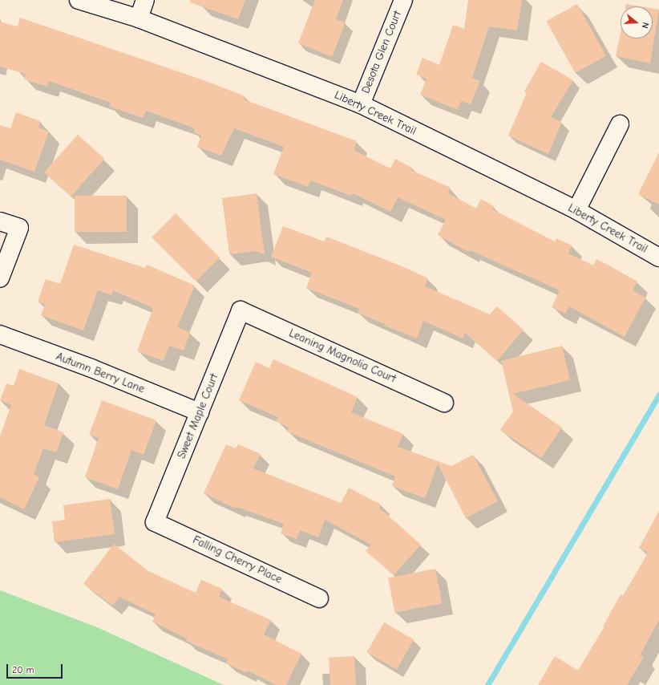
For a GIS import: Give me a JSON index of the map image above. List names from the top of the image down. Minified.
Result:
{"streets":{"street":["Desota Glen Court","Liberty Creek Trail","Leaning Magnolia Court","Autumn Berry Lane","Sweet Maple Court","Falling Cherry Place"]},"crossings":[["Desota Glen Court","Liberty Creek Trail"],["Leaning Magnolia Court","Sweet Maple Court"],["Autumn Berry Lane","Sweet Maple Court"],["Sweet Maple Court","Falling Cherry Place"]],"scale_bar":"20 m","north":"right"}
